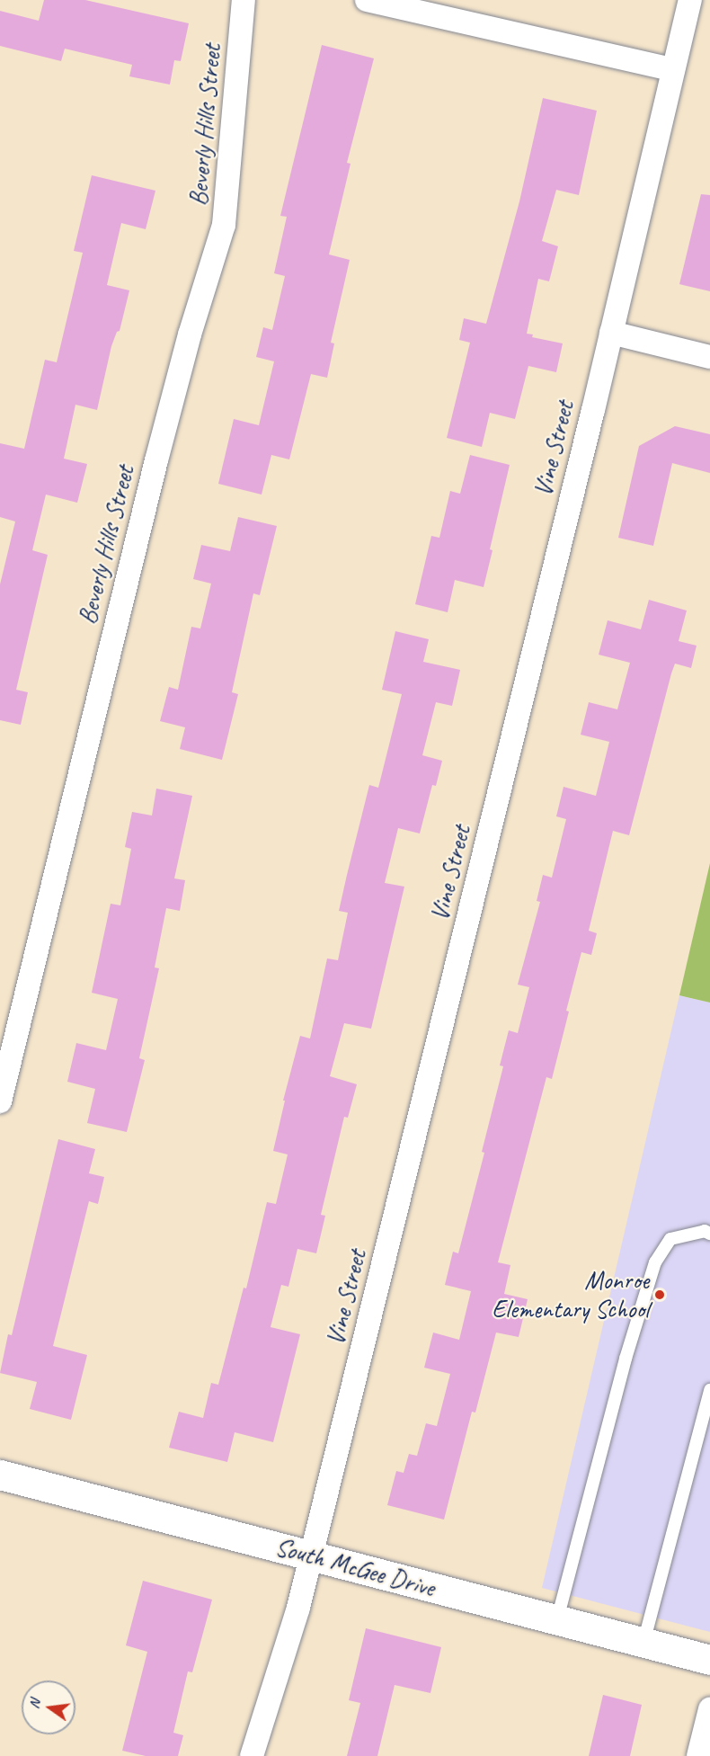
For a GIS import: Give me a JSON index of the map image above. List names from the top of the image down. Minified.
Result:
{"streets":{"street":["Beverly Hills Street","Vine Street","South McGee Drive"]},"crossings":[["Vine Street","South McGee Drive"]],"places":["Monroe Elementary School"],"north":"left"}
